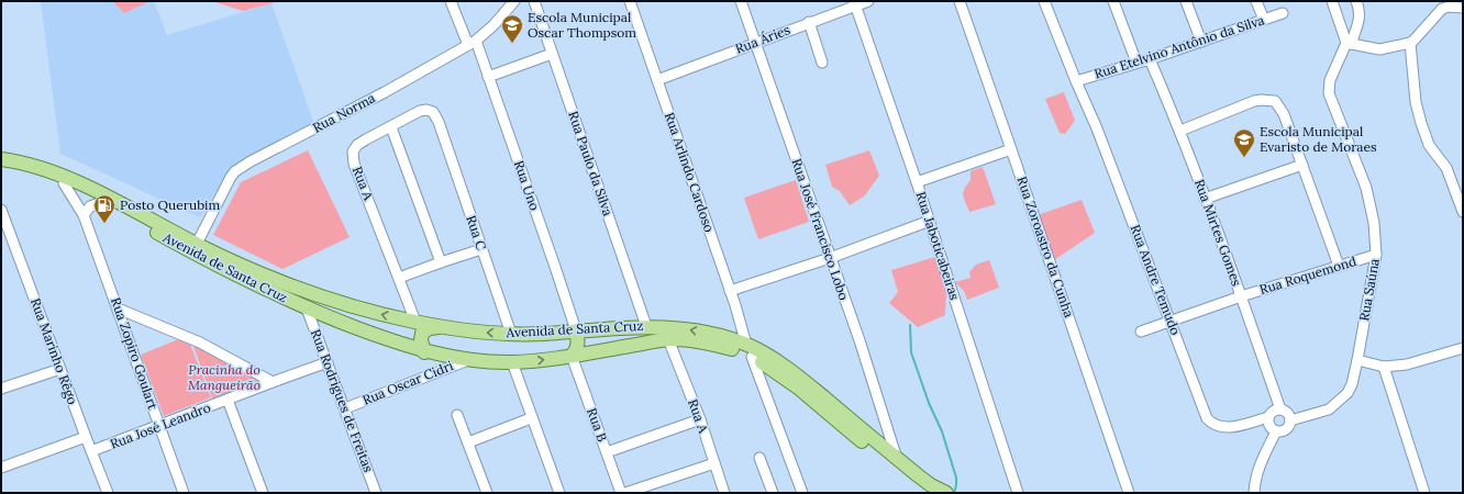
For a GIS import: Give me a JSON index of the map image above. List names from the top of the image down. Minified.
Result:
{"streets":{"main road":["Avenida de Santa Cruz"],"street":["Rua Áries","Rua Etelvino Antônio da Silva","Rua Norma","Rua Paulo da Silva","Rua Arlindo Cardoso","Rua A","Rua Uno","Rua José Francisco Lobo","Rua C","Rua Mirtes Gomes","Rua Jaboticabeiras","Rua Zoroastro da Cunha","Rua Roquemond","Rua Andre Temudo","Rua Saúna","Rua Marinho Rêgo","Rua Zopiro Goulart","Rua Oscar Cidri","Rua Rodrigues de Freitas","Rua B","Rua José Leandro"]},"crossings":[["Rua Áries","Rua Arlindo Cardoso"],["Rua Áries","Rua José Francisco Lobo"],["Rua Áries","Rua Jaboticabeiras"],["Rua Etelvino Antônio da Silva","Rua Mirtes Gomes"],["Rua Etelvino Antônio da Silva","Rua Andre Temudo"],["Rua Norma","Rua Uno"],["Rua Norma","Avenida de Santa Cruz"],["Rua Paulo da Silva","Avenida de Santa Cruz"],["Rua Arlindo Cardoso","Avenida de Santa Cruz"],["Rua A","Rua C"],["Rua A","Avenida de Santa Cruz"],["Rua Uno","Avenida de Santa Cruz"],["Rua José Francisco Lobo","Avenida de Santa Cruz"],["Rua C","Avenida de Santa Cruz"],["Rua Mirtes Gomes","Rua Roquemond"],["Rua Mirtes Gomes","Rua Andre Temudo"],["Rua Mirtes Gomes","Rua Saúna"],["Avenida de Santa Cruz","Rua Zopiro Goulart"],["Avenida de Santa Cruz","Rua Oscar Cidri"],["Avenida de Santa Cruz","Rua Rodrigues de Freitas"],["Avenida de Santa Cruz","Rua B"],["Rua Roquemond","Rua Andre Temudo"],["Rua Roquemond","Rua Saúna"],["Rua Andre Temudo","Rua Saúna"],["Rua Marinho Rêgo","Rua José Leandro"],["Rua Zopiro Goulart","Rua José Leandro"],["Rua Oscar Cidri","Rua Rodrigues de Freitas"],["Rua Rodrigues de Freitas","Rua José Leandro"]],"parks":["Pracinha do Mangueirão"],"places":{"school or university":["Escola Municipal Oscar Thompsom","Escola Municipal Evaristo de Moraes"],"fuel station":["Posto Querubim"]}}
